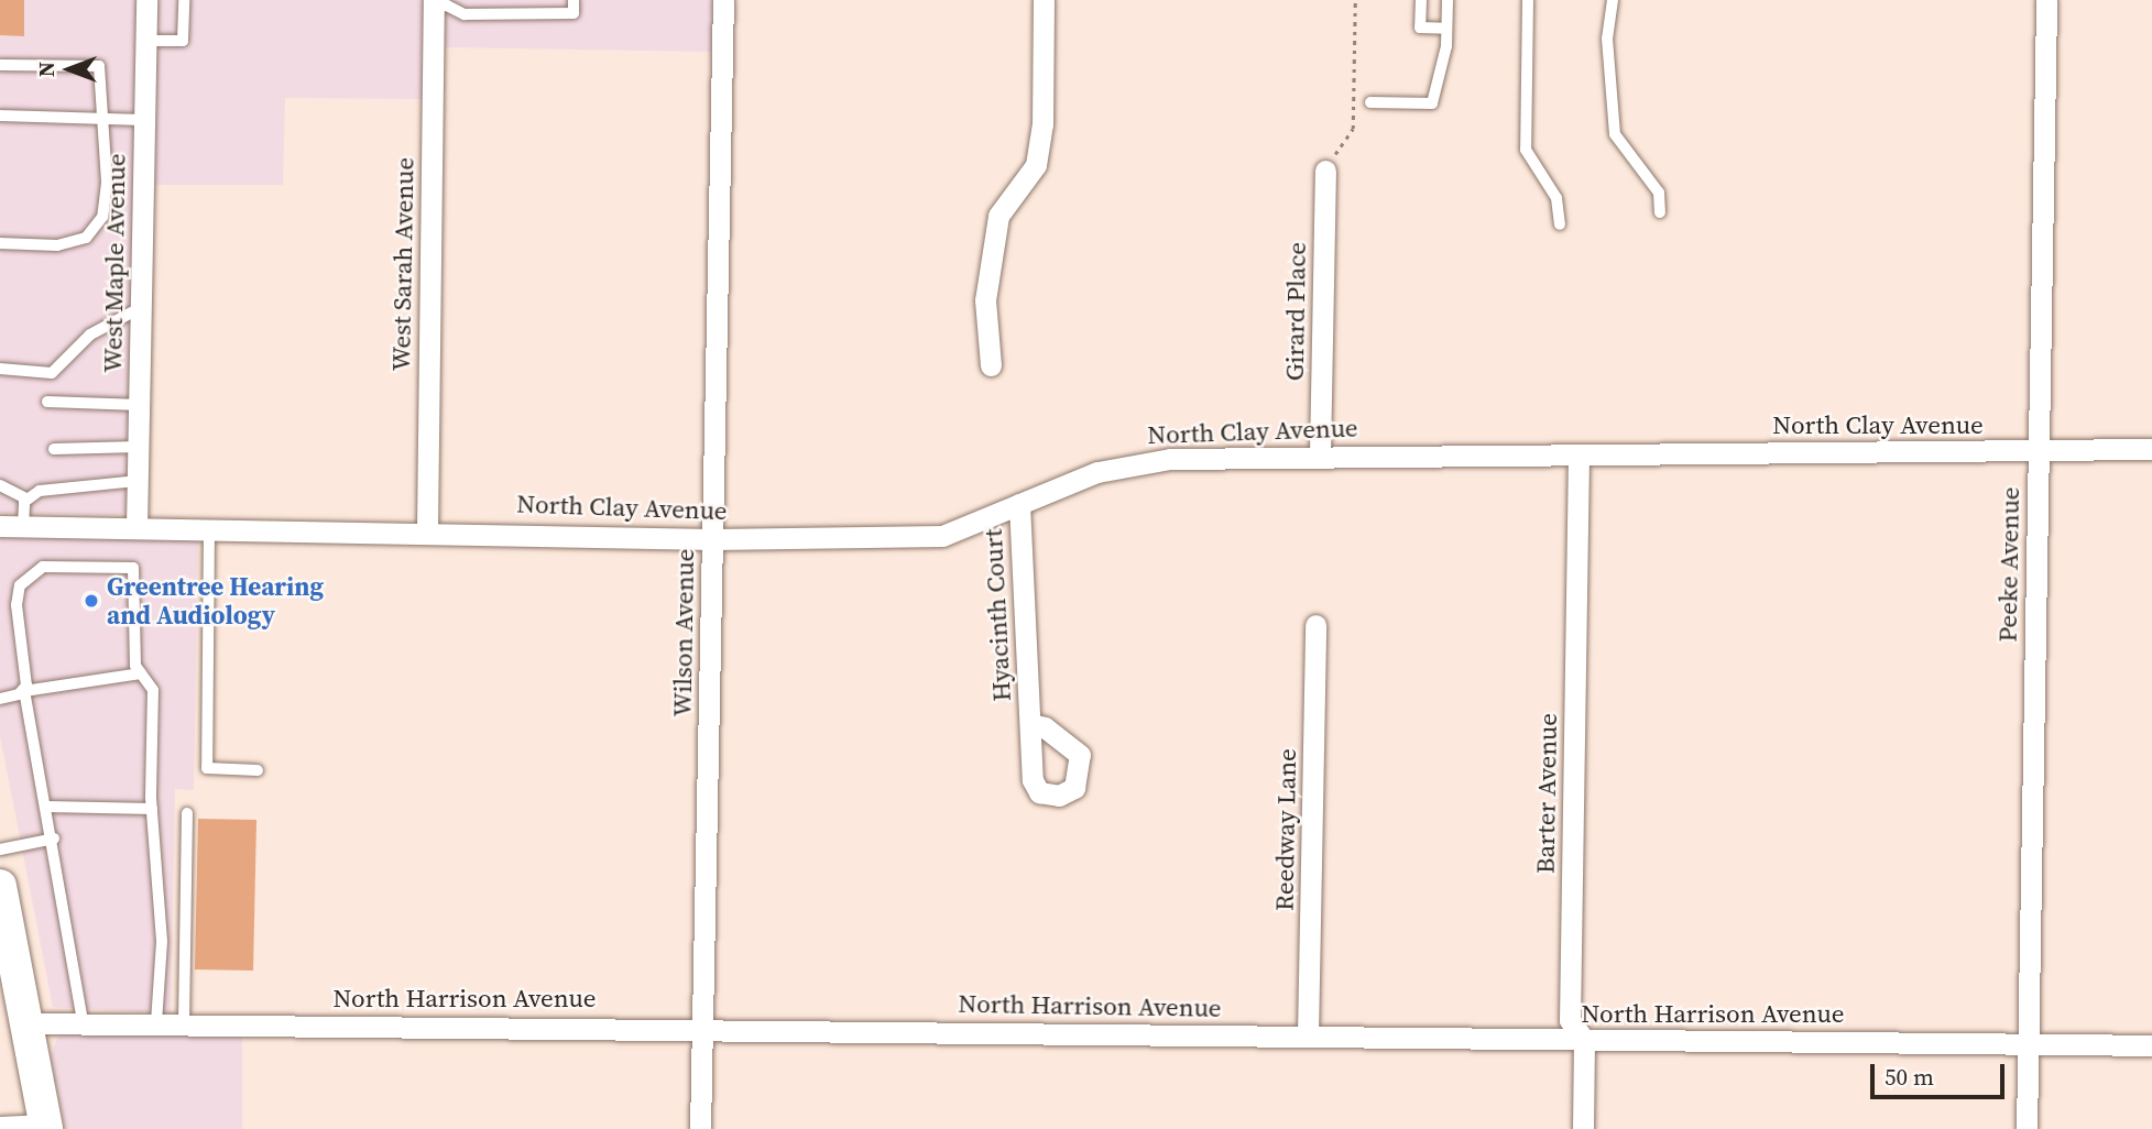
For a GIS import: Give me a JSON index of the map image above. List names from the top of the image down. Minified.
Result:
{"streets":{"street":["West Maple Avenue","West Sarah Avenue","Girard Place","North Clay Avenue","Peeke Avenue","Hyacinth Court","Wilson Avenue","Barter Avenue","Reedway Lane","North Harrison Avenue"]},"crossings":[["West Maple Avenue","North Clay Avenue"],["West Sarah Avenue","North Clay Avenue"],["Girard Place","North Clay Avenue"],["North Clay Avenue","Peeke Avenue"],["North Clay Avenue","Hyacinth Court"],["North Clay Avenue","Wilson Avenue"],["North Clay Avenue","Barter Avenue"],["Peeke Avenue","North Harrison Avenue"],["Wilson Avenue","North Harrison Avenue"],["Barter Avenue","North Harrison Avenue"],["Reedway Lane","North Harrison Avenue"]],"places":["Greentree Hearing and Audiology"],"scale_bar":"50 m","north":"left"}
